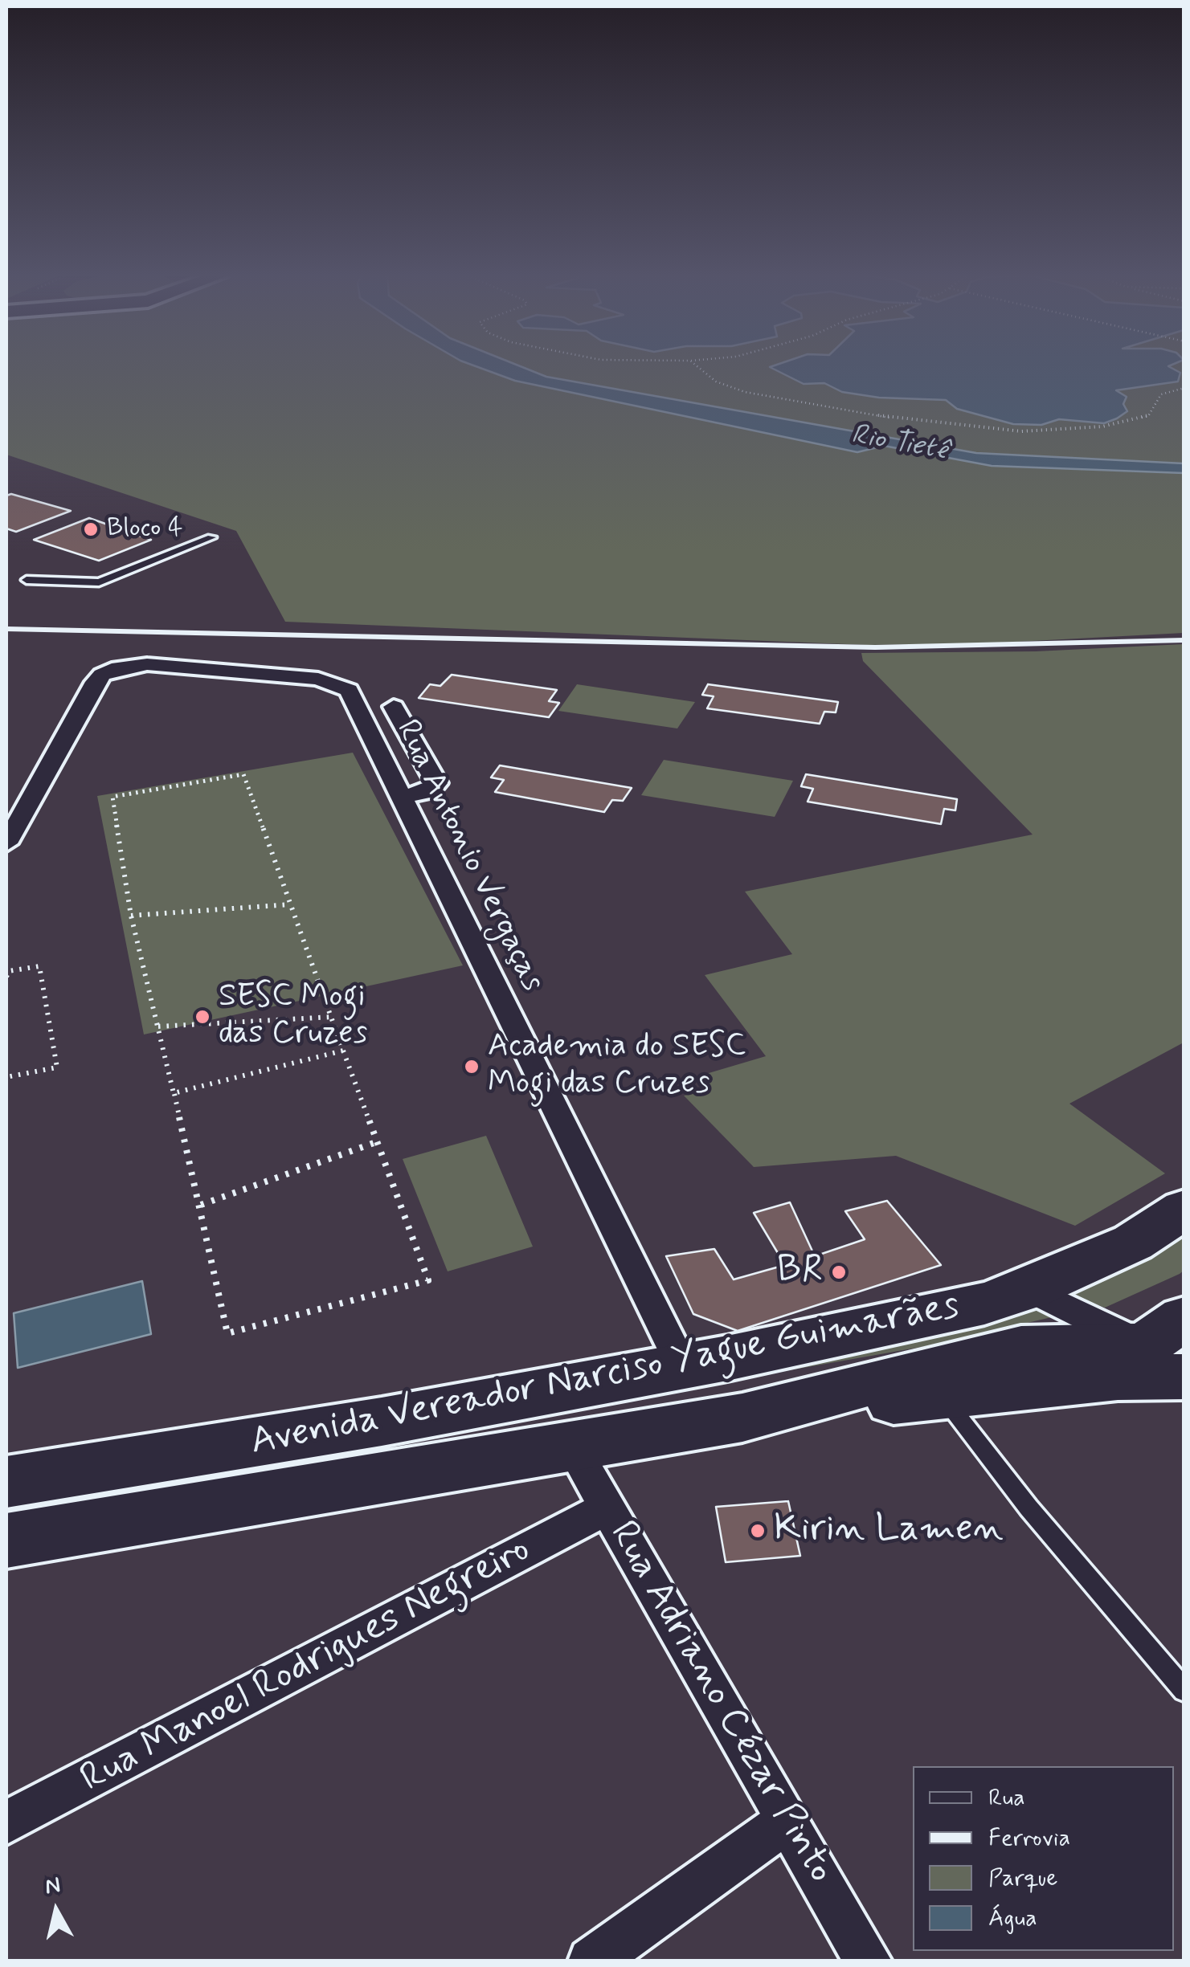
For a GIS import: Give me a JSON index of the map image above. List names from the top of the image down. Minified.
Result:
{"streets":{"main road":["Avenida Vereador Narciso Yague Guimarães"],"street":["Rua Antonio Vergaças","Rua Manoel Rodrigues Negreiro","Rua Adriano Cézar Pinto"]},"crossings":[["Rua Antonio Vergaças","Avenida Vereador Narciso Yague Guimarães"],["Avenida Vereador Narciso Yague Guimarães","Rua Adriano Cézar Pinto"],["Rua Manoel Rodrigues Negreiro","Rua Adriano Cézar Pinto"]],"water":["Rio Tietê"],"places":["Bloco 4","SESC Mogi das Cruzes","Academia do SESC Mogi das Cruzes","BR","Kirin Lamen"],"legend":["Rua","Ferrovia","Parque","Água"],"north":"top"}
